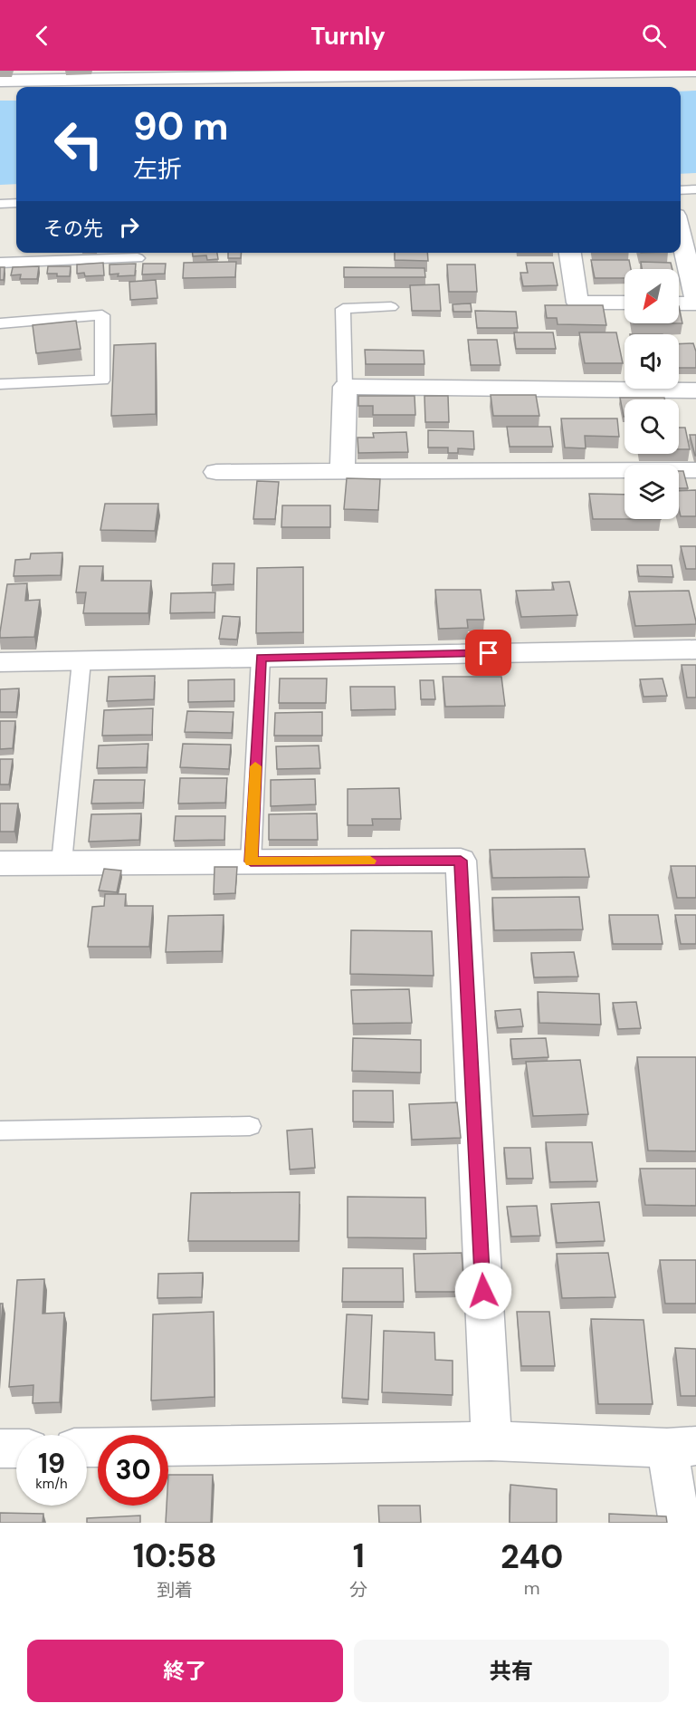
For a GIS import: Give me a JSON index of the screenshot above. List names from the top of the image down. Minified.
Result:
{"north":"bottom left","page":{"header":"Turnly","turn":["90 m","左折"],"then":"その先","speed":"19 km/h","limit":"30","eta":["10:58","到着","1","分","240","m"],"buttons":["終了","共有"]}}
